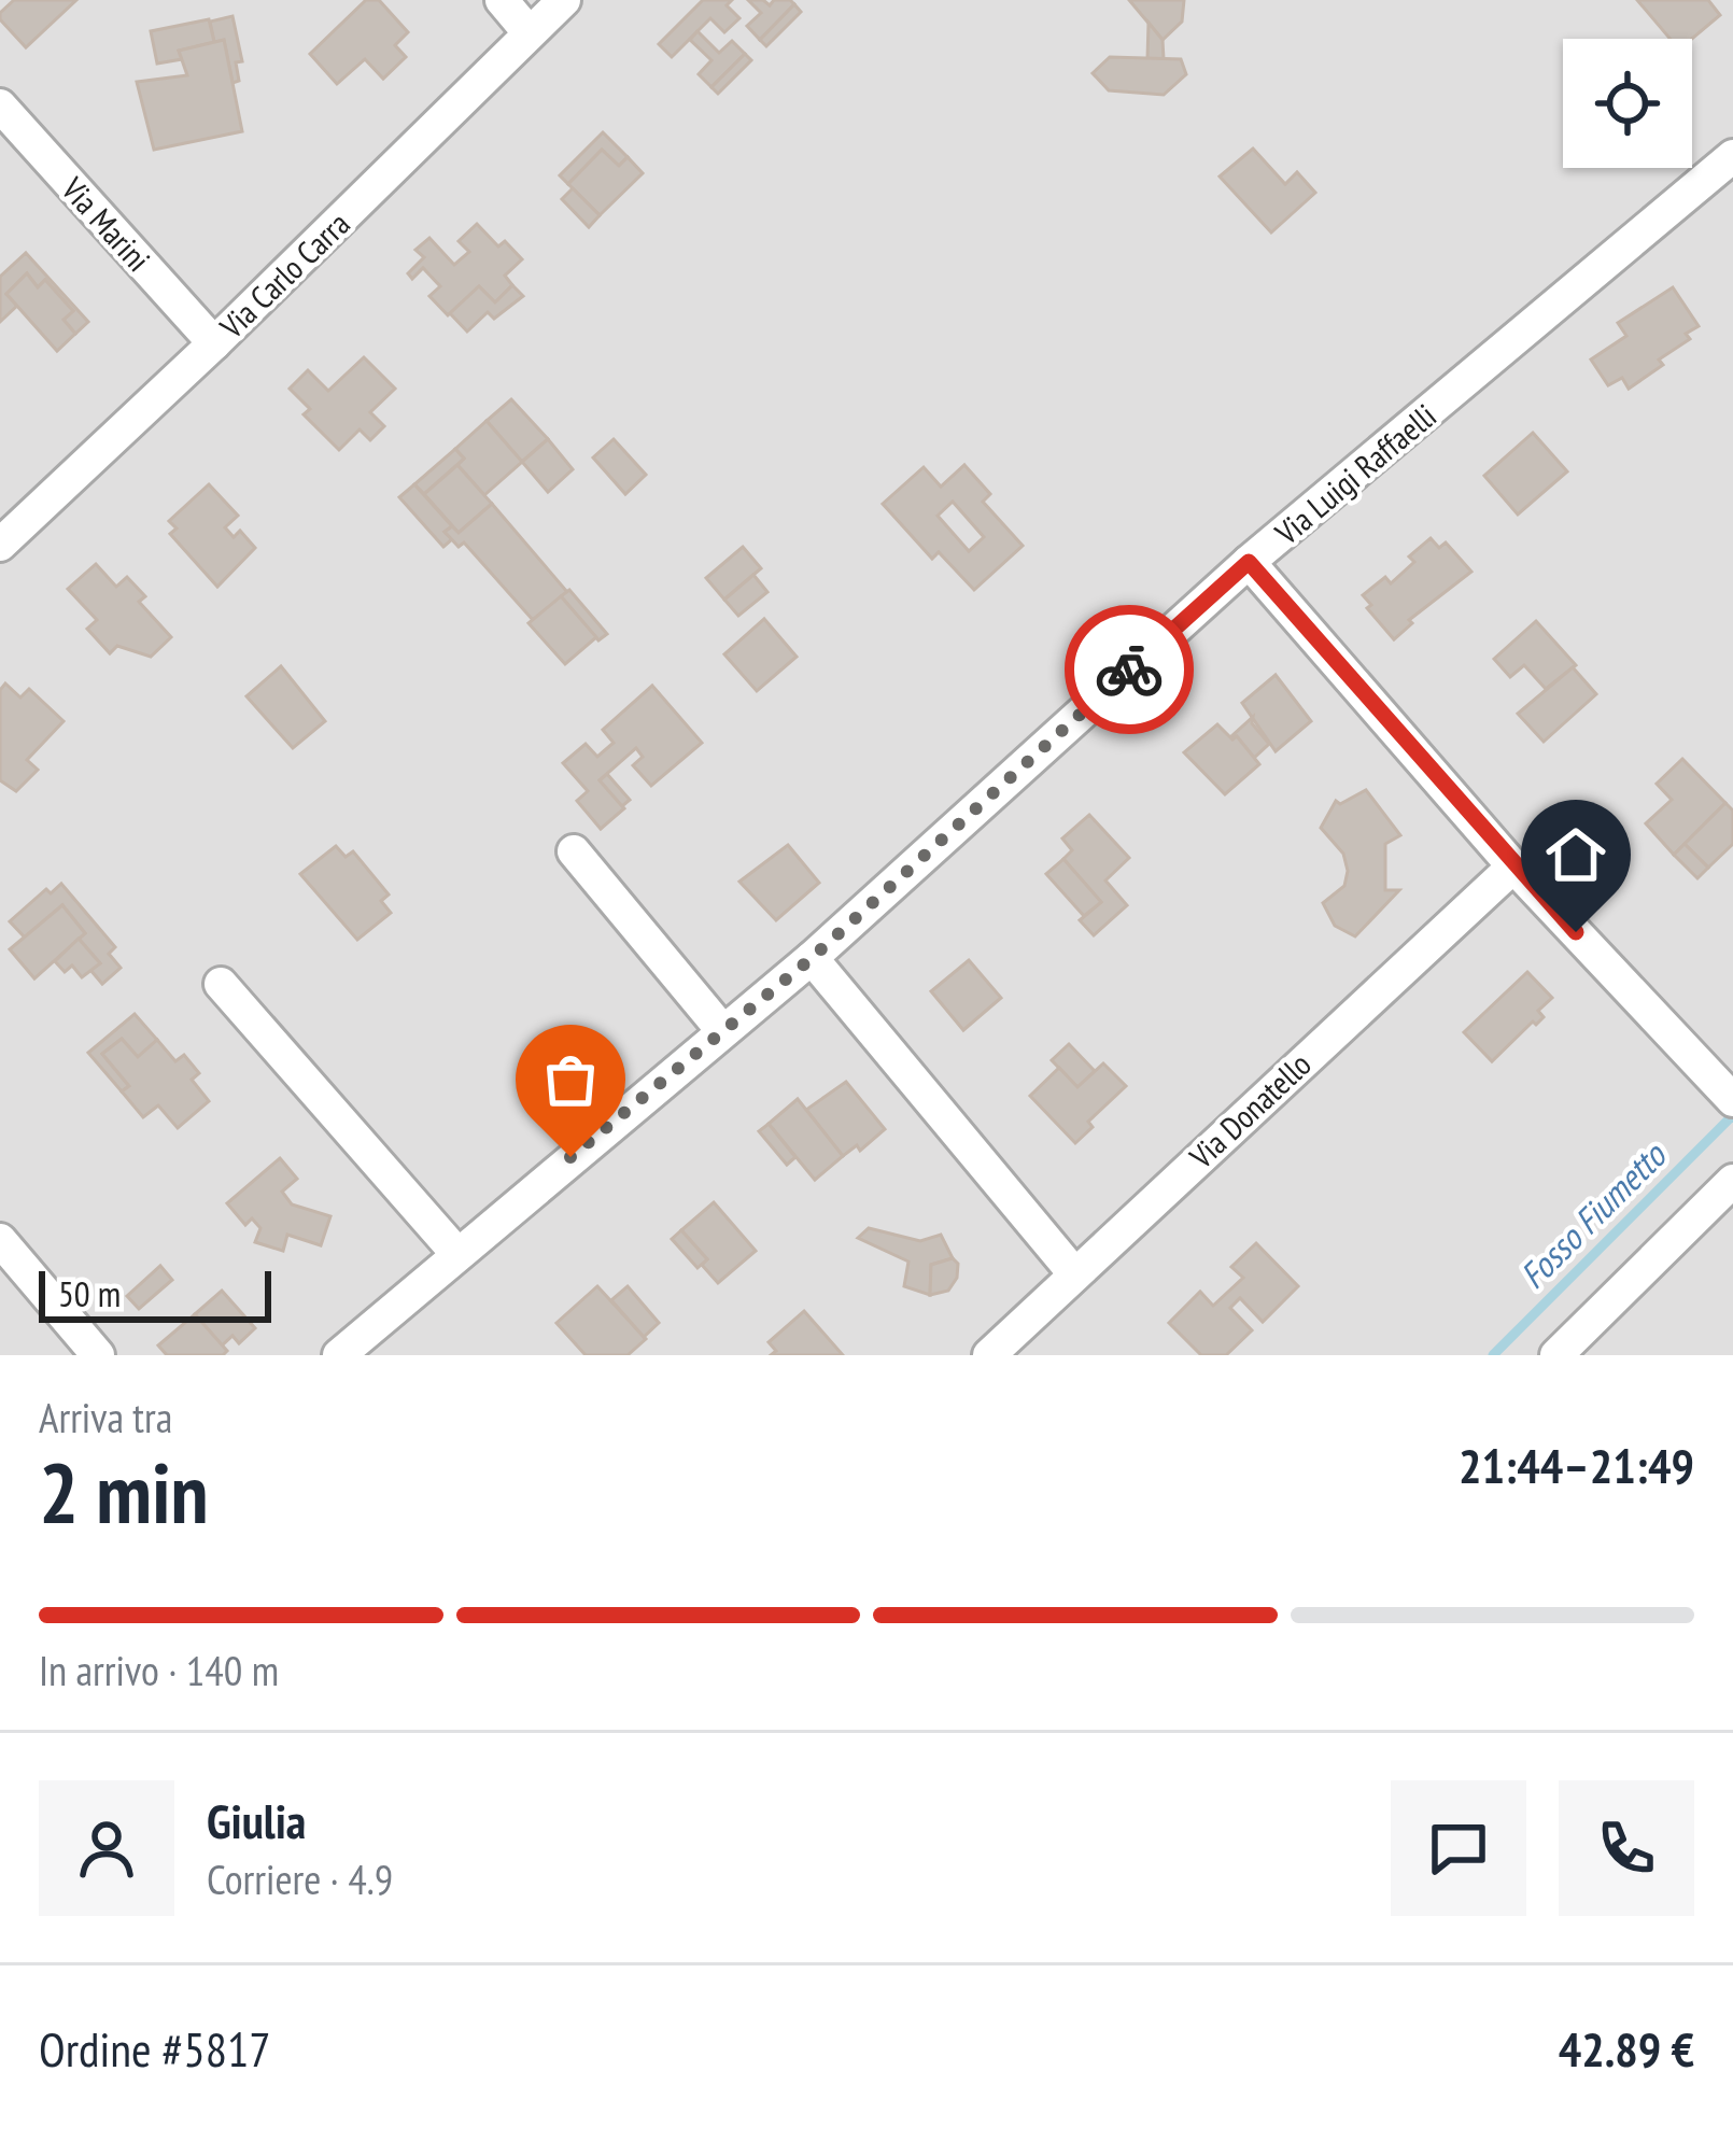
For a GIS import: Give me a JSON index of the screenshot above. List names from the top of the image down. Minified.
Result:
{"streets":{"street":["Via Marini","Via Carlo Carra","Via Luigi Raffaelli","Via Donatello"]},"crossings":[["Via Marini","Via Carlo Carra"]],"water":["Fosso Fiumetto"],"scale_bar":"50 m","page":{"scale":"50 m","heading":["2 min","Arriva tra","21:44–21:49"],"panel":["Giulia","Corriere · 4.9","Ordine #5817","42.89 €"],"bar":"In arrivo · 140 m"}}
